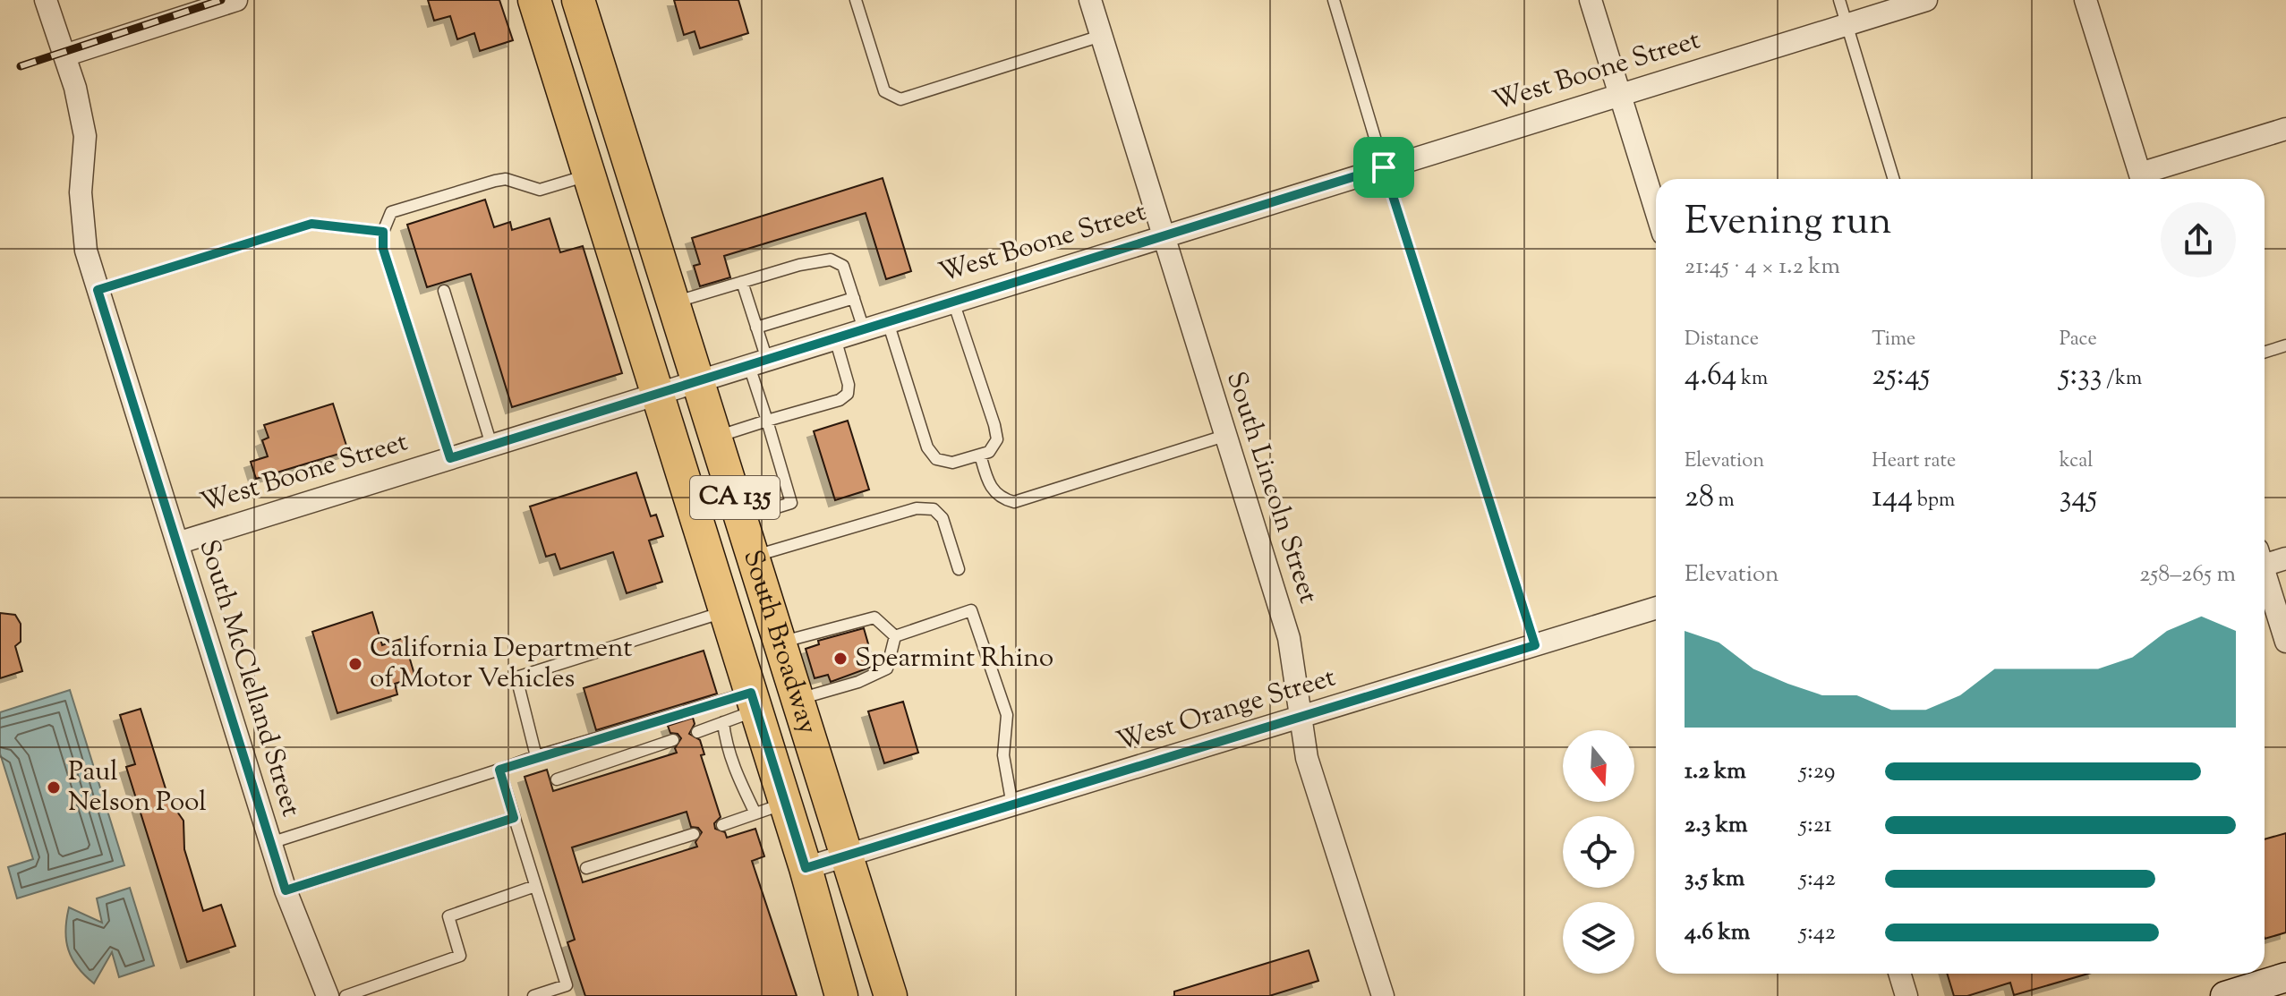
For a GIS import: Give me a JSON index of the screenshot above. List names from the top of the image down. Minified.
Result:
{"streets":{"main road":["CA 135","South Broadway"],"street":["West Boone Street","South Lincoln Street","South McClelland Street","West Orange Street"]},"crossings":[["West Boone Street","South Lincoln Street"],["West Boone Street","South Broadway"],["West Boone Street","South McClelland Street"],["South Lincoln Street","West Orange Street"],["South Broadway","West Orange Street"]],"places":["Spearmint Rhino","California Department of Motor Vehicles","Paul Nelson Pool"],"north":"bottom","page":{"heading":["Evening run","21:45 · 4 × 1.2 km"],"stats":[["Distance","4.64 km"],["Time","25:45"],["Pace","5:33 /km"],["Elevation","28 m"],["Heart rate","144 bpm"],["kcal","345"]],"chart":["Elevation","258–265 m"],"list":[{"name":"1.2 km","note":"5:29"},{"name":"2.3 km","note":"5:21"},{"name":"3.5 km","note":"5:42"},{"name":"4.6 km","note":"5:42"}]}}
